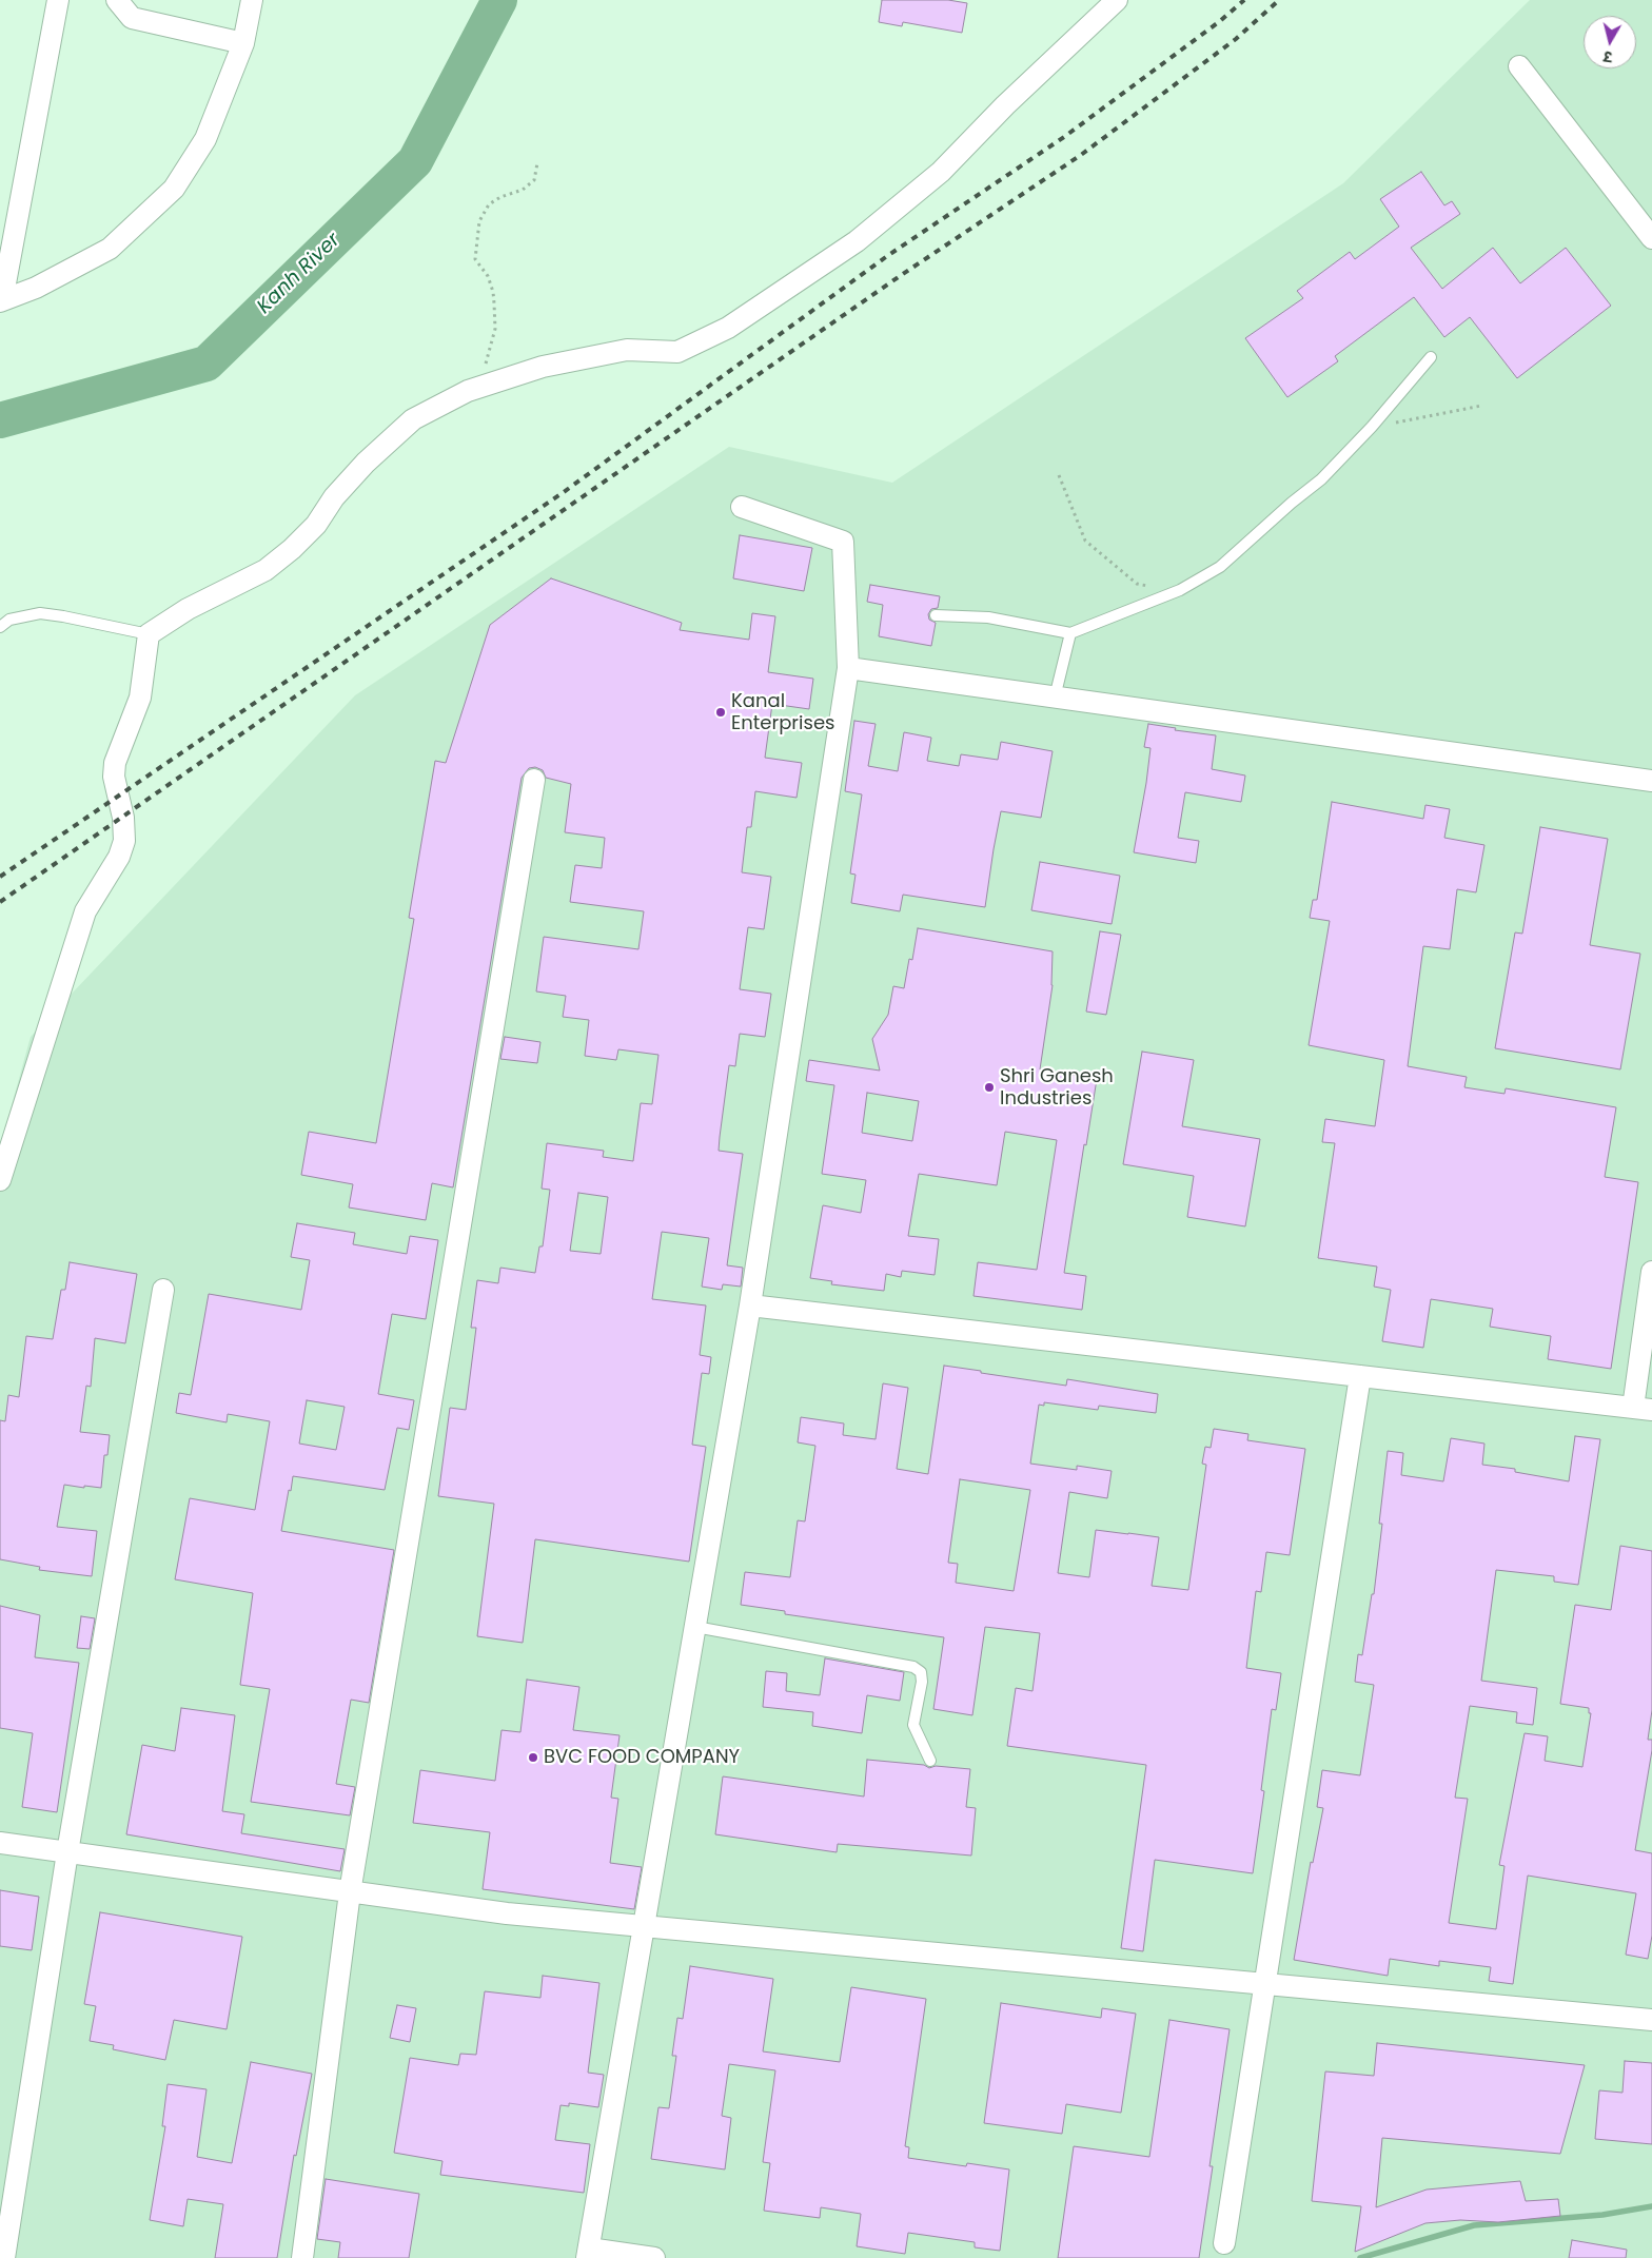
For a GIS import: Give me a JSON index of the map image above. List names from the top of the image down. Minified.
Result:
{"water":["Kanh River"],"places":["Kanal Enterprises","Shri Ganesh Industries","BVC FOOD COMPANY"],"north":"bottom"}
